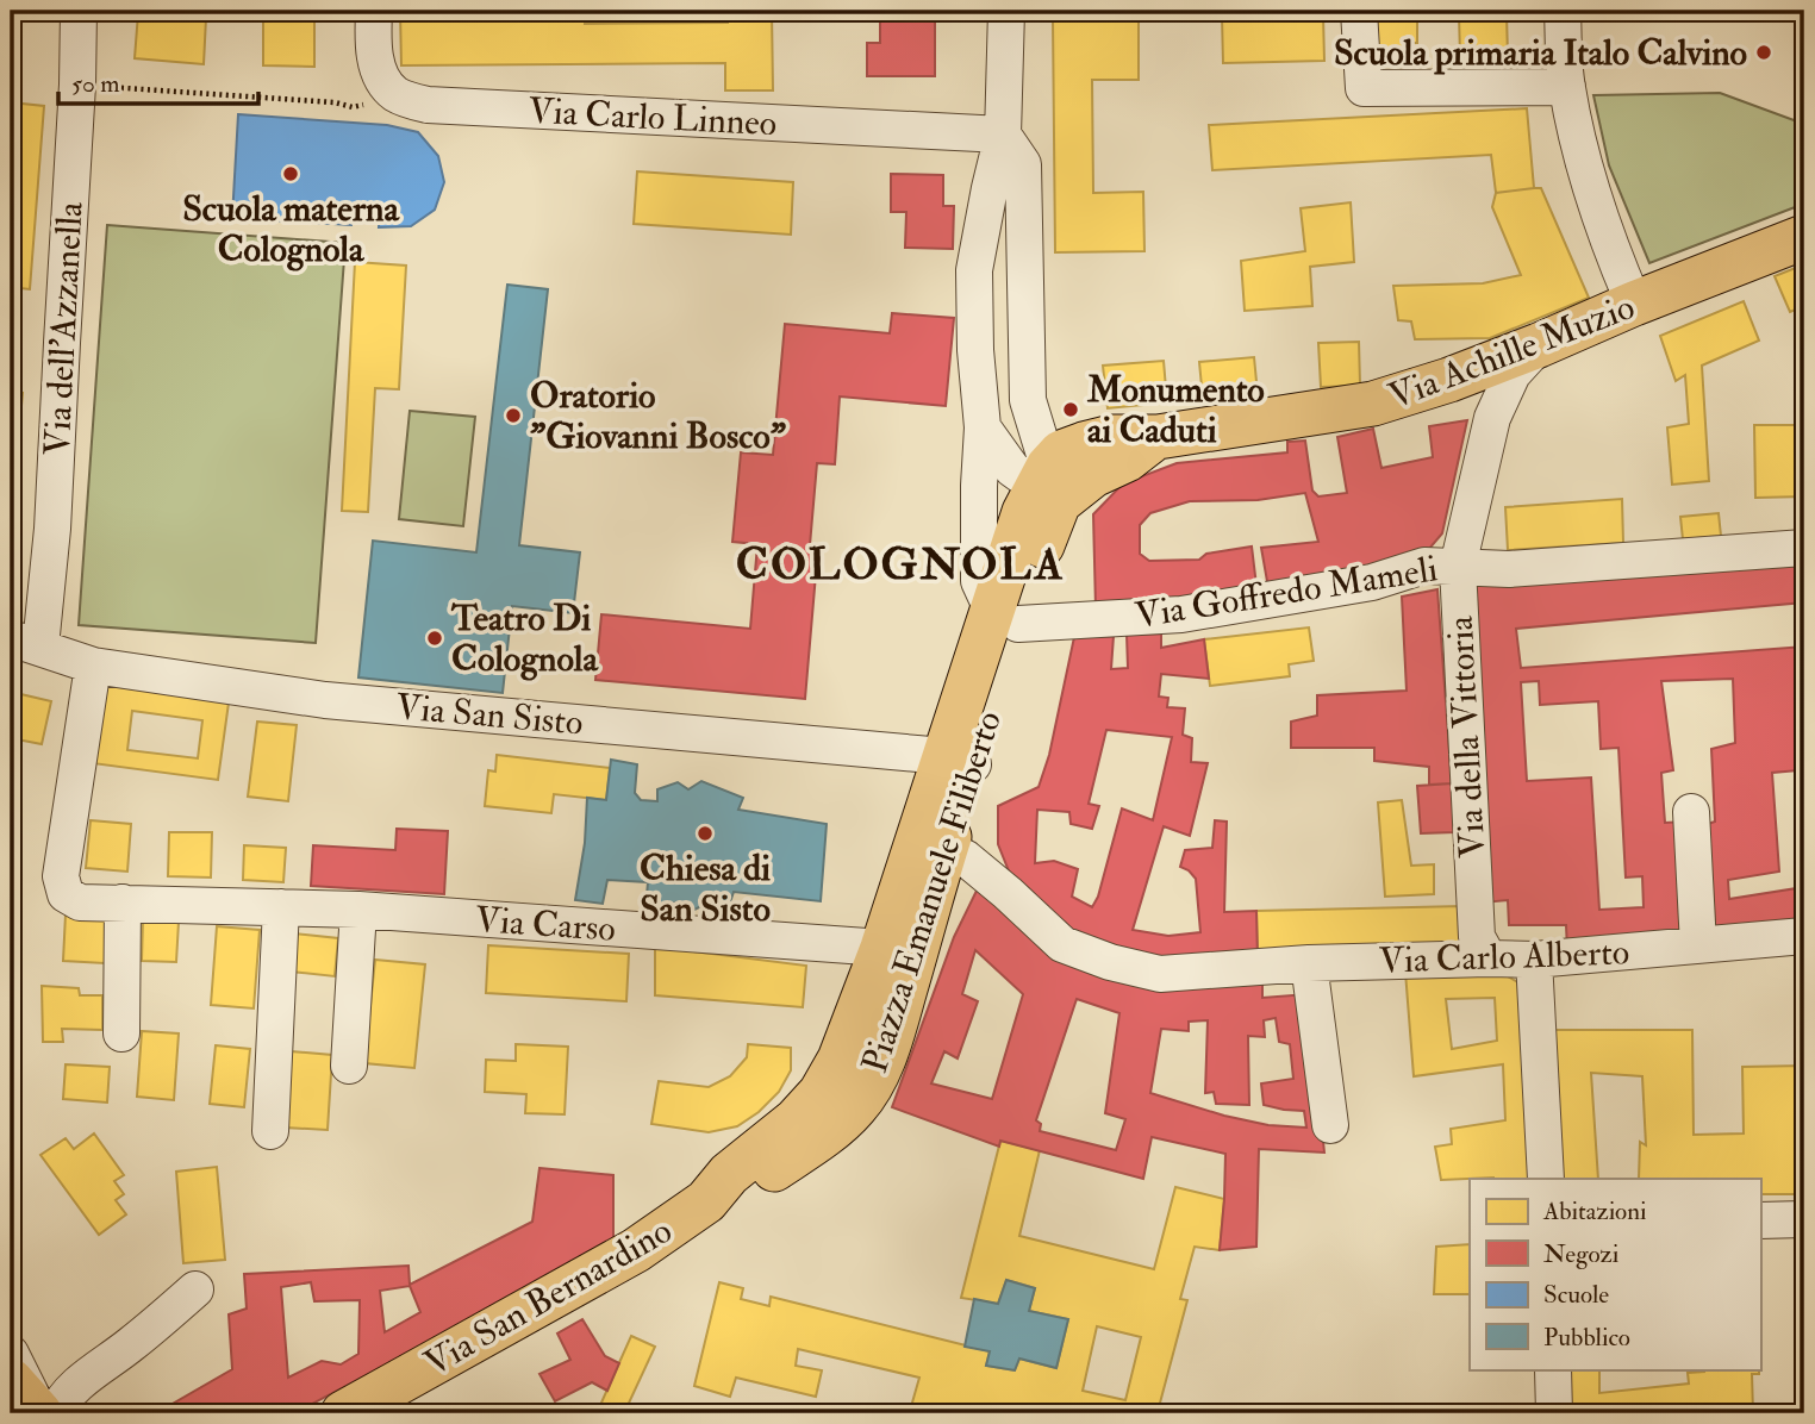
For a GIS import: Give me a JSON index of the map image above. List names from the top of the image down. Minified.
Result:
{"streets":{"main road":["Via Achille Muzio","Piazza Emanuele Filiberto","Via San Bernardino"],"street":["Via Carlo Linneo","Via dell'Azzanella","Via Goffredo Mameli","Via San Sisto","Via della Vittoria","Via Carso","Via Carlo Alberto"]},"crossings":[["Via dell'Azzanella","Via San Sisto"],["Via Achille Muzio","Via della Vittoria"],["Via Achille Muzio","Piazza Emanuele Filiberto"],["Via Goffredo Mameli","Via della Vittoria"],["Via Goffredo Mameli","Piazza Emanuele Filiberto"],["Via San Sisto","Piazza Emanuele Filiberto"],["Via San Sisto","Via Carso"],["Via della Vittoria","Via Carlo Alberto"],["Piazza Emanuele Filiberto","Via Carso"],["Piazza Emanuele Filiberto","Via Carlo Alberto"],["Piazza Emanuele Filiberto","Via San Bernardino"]],"districts":["COLOGNOLA"],"places":["Scuola primaria Italo Calvino","Scuola materna Colognola","Monumento ai Caduti","Oratorio \"Giovanni Bosco\"","Teatro Di Colognola","Chiesa di San Sisto"],"legend":["Abitazioni","Negozi","Scuole","Pubblico"],"scale_bar":"50 m"}
